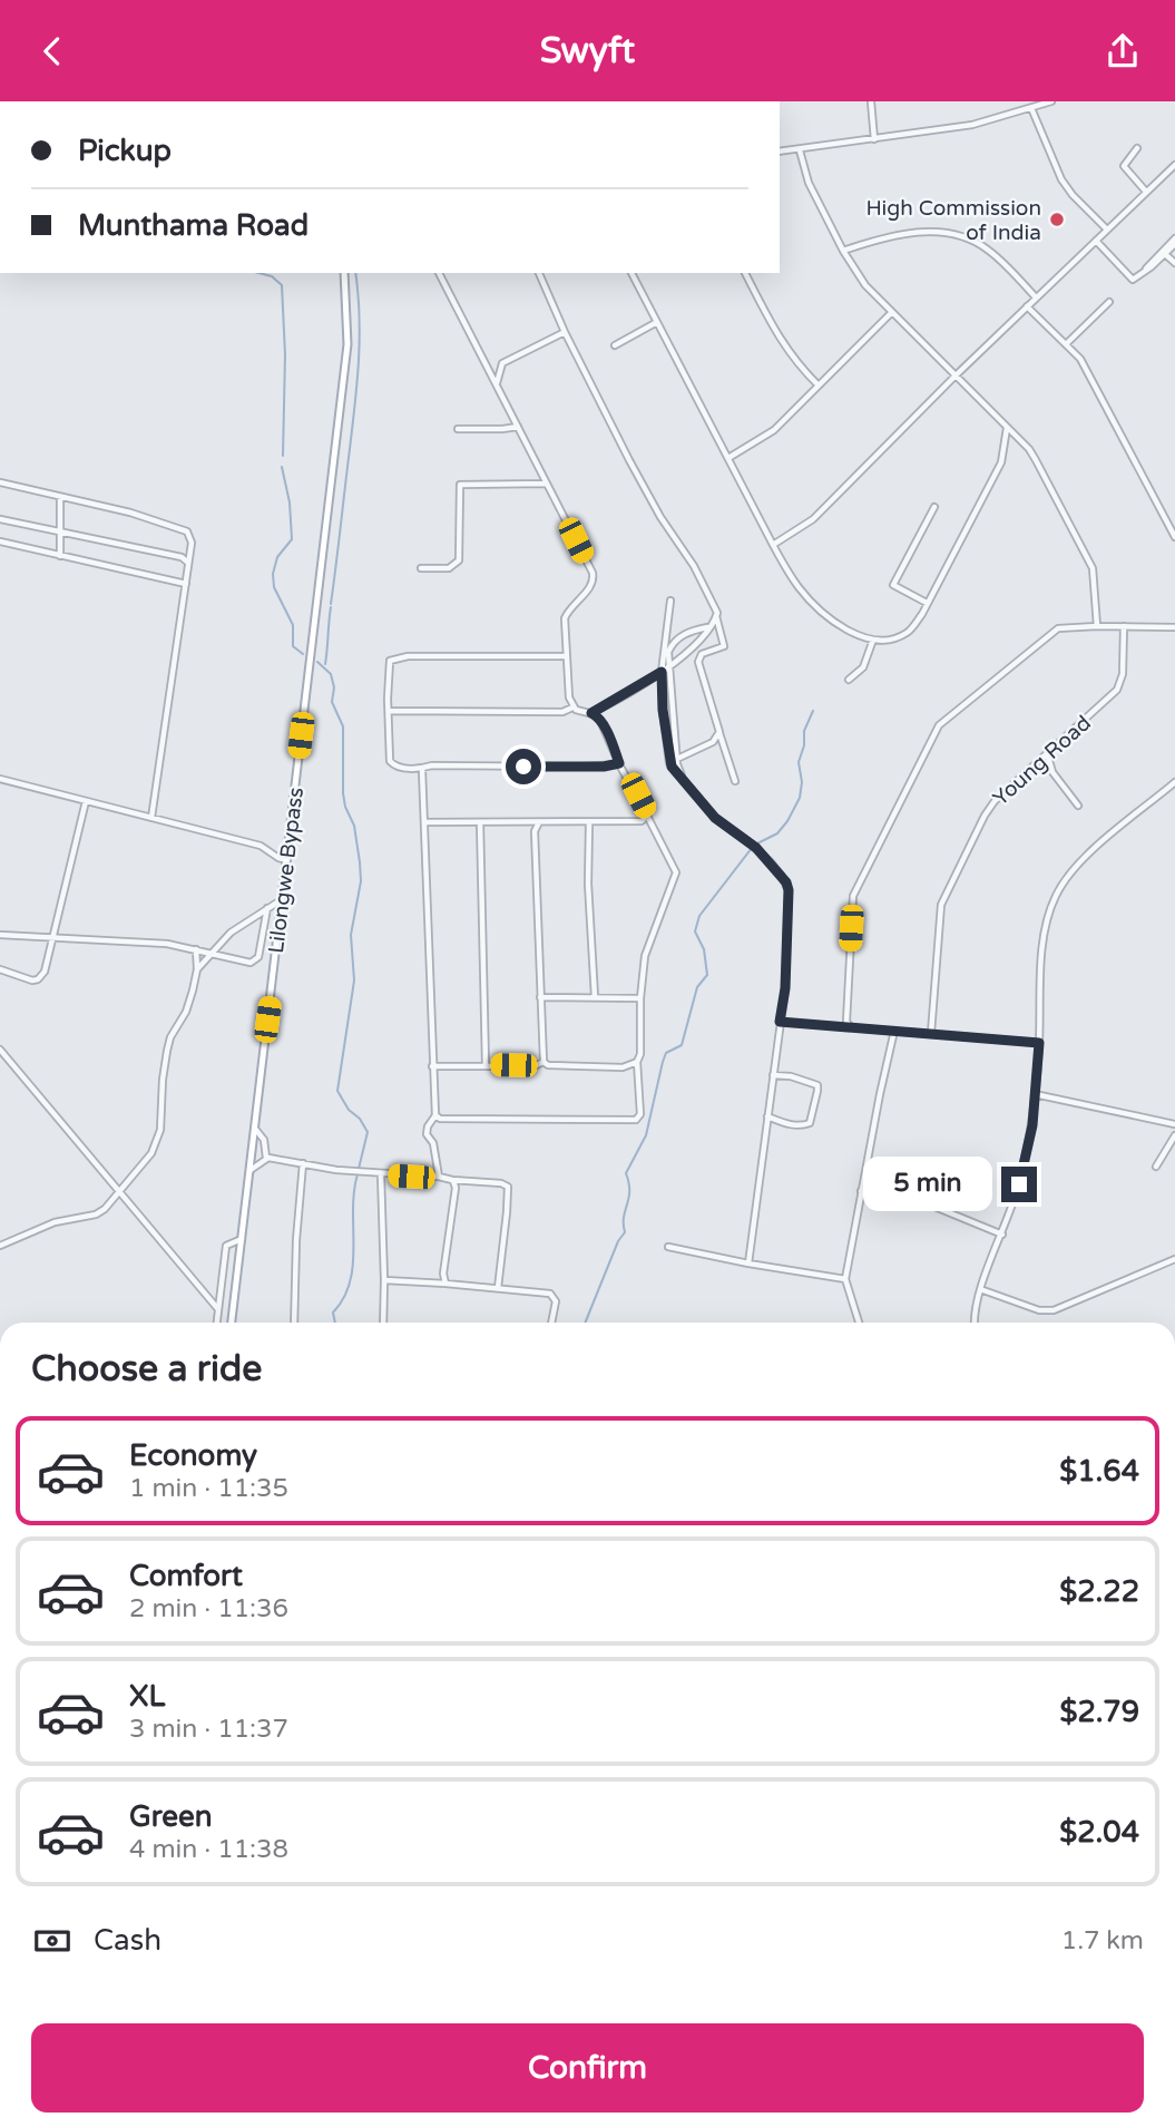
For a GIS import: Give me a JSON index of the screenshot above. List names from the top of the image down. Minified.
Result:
{"streets":{"main road":["Lilongwe Bypass"],"street":["Young Road"]},"places":["High Commission of India"],"page":{"header":"Swyft","banner":["Pickup","Munthama Road"],"bubble":"5 min","heading":"Choose a ride","list":[{"name":"Economy","note":"1 min · 11:35","value":"$1.64"},{"name":"Comfort","note":"2 min · 11:36","value":"$2.22"},{"name":"XL","note":"3 min · 11:37","value":"$2.79"},{"name":"Green","note":"4 min · 11:38","value":"$2.04"}],"pay":["Cash","1.7 km"],"buttons":"Confirm"}}
